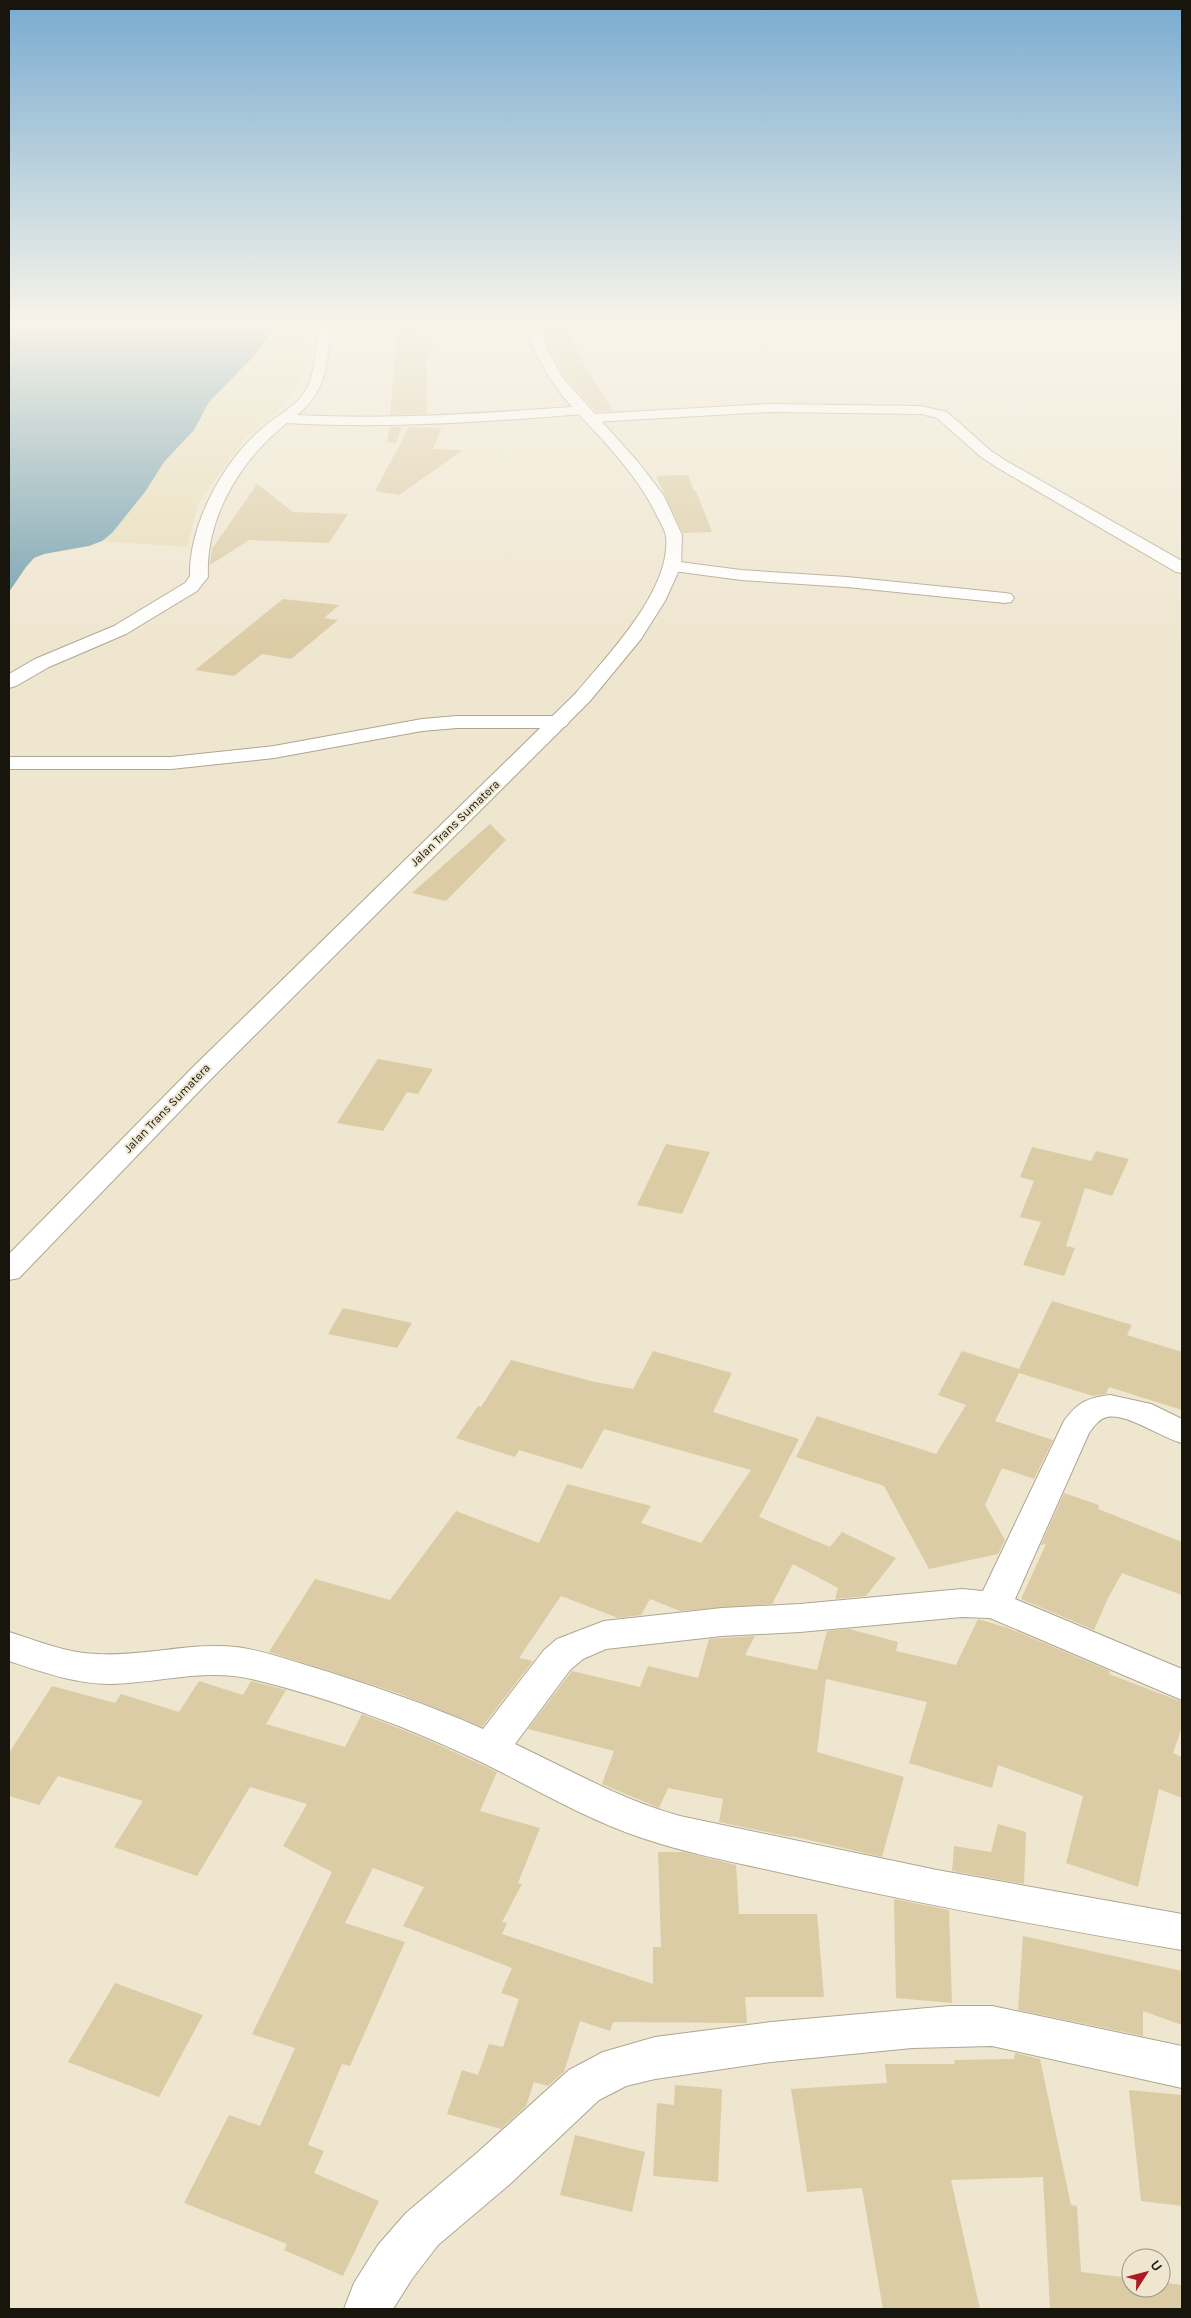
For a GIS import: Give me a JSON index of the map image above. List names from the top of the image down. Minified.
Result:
{"streets":{"main road":["Jalan Trans Sumatera"]},"north":"top right"}
